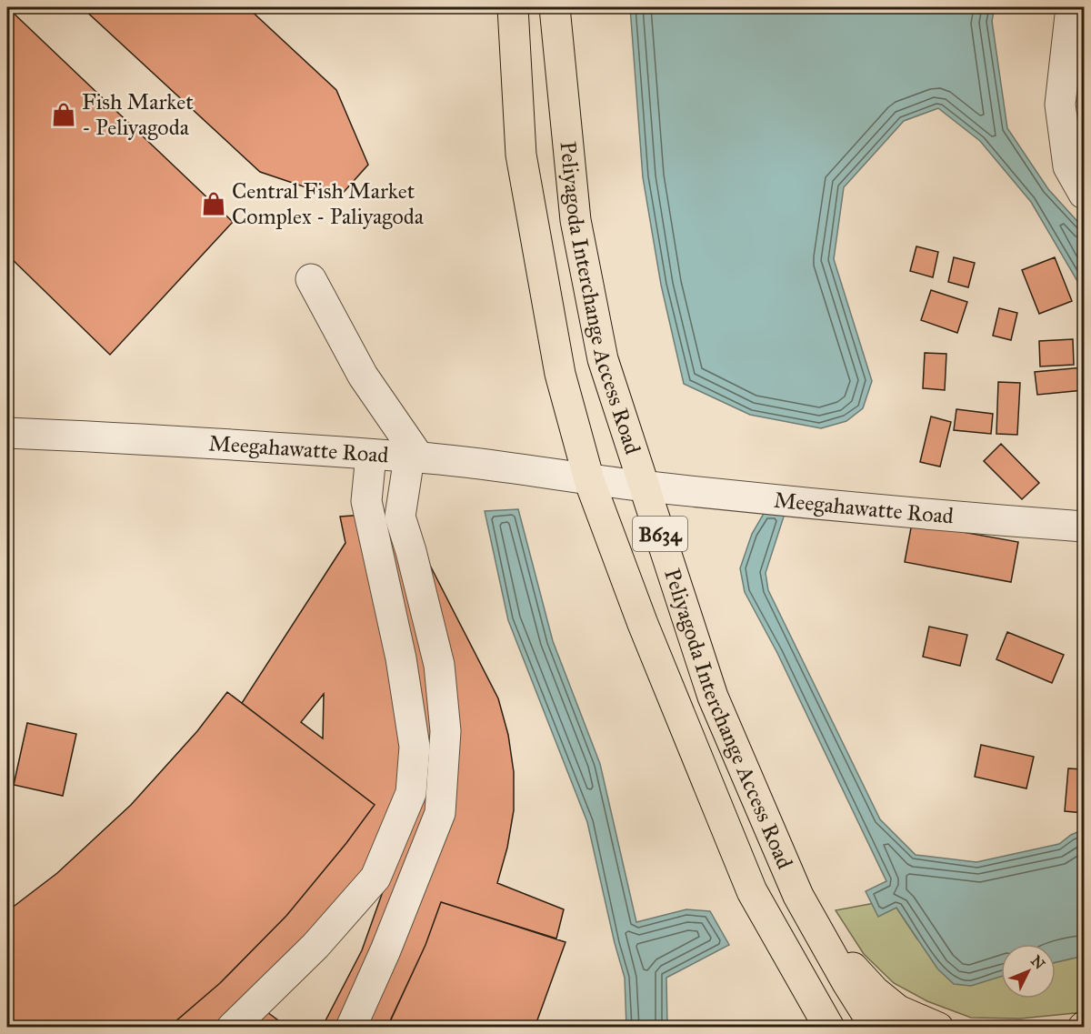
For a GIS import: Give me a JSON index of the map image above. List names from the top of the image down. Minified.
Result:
{"streets":{"highway":["Peliyagoda Interchange Access Road","B634"],"street":["Meegahawatte Road"]},"crossings":[["Peliyagoda Interchange Access Road","Meegahawatte Road"]],"places":{"shop":["Fish Market - Peliyagoda","Central Fish Market Complex - Paliyagoda"]},"north":"top right"}
